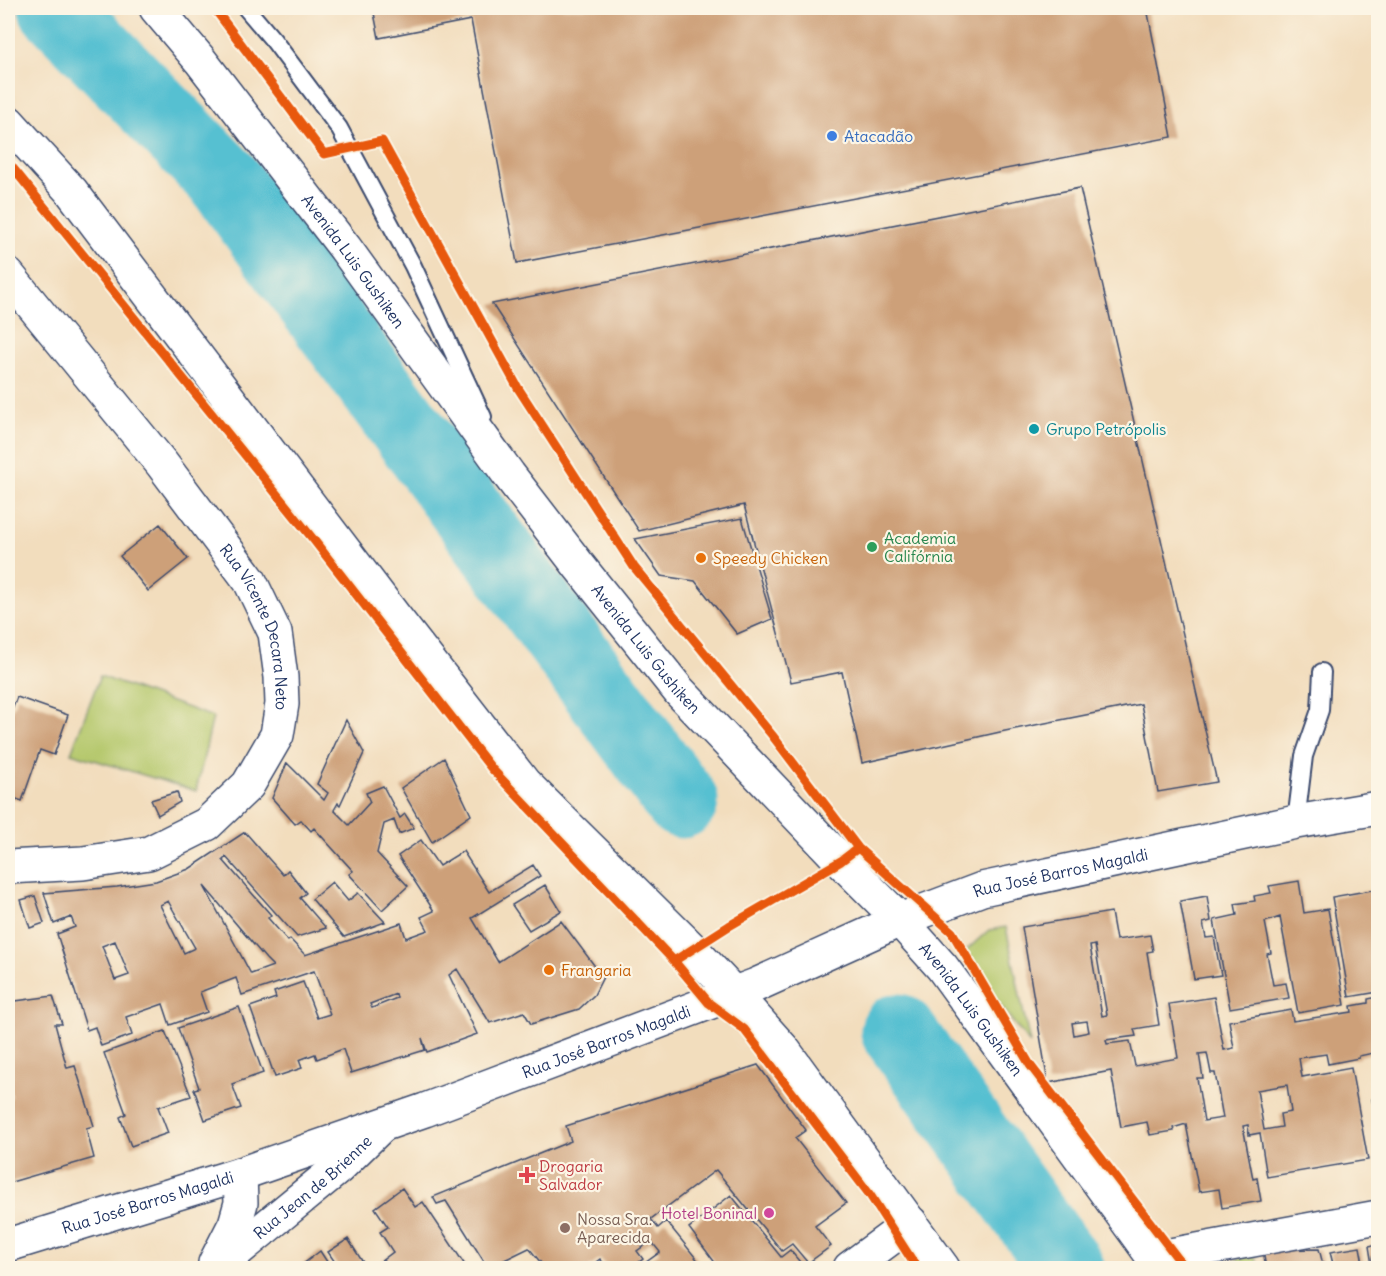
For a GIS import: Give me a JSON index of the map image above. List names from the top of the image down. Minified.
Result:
{"streets":{"main road":["Avenida Luis Gushiken","Rua Vicente Decara Neto","Rua José Barros Magaldi","Rua Jean de Brienne"]},"crossings":[["Avenida Luis Gushiken","Rua José Barros Magaldi"],["Rua José Barros Magaldi","Rua Jean de Brienne"]],"places":{"other":["Atacadão","Grupo Petrópolis","Academia Califórnia","Speedy Chicken","Frangaria","Hotel Boninal","Nossa Sra. Aparecida"],"health":["Drogaria Salvador"]}}
